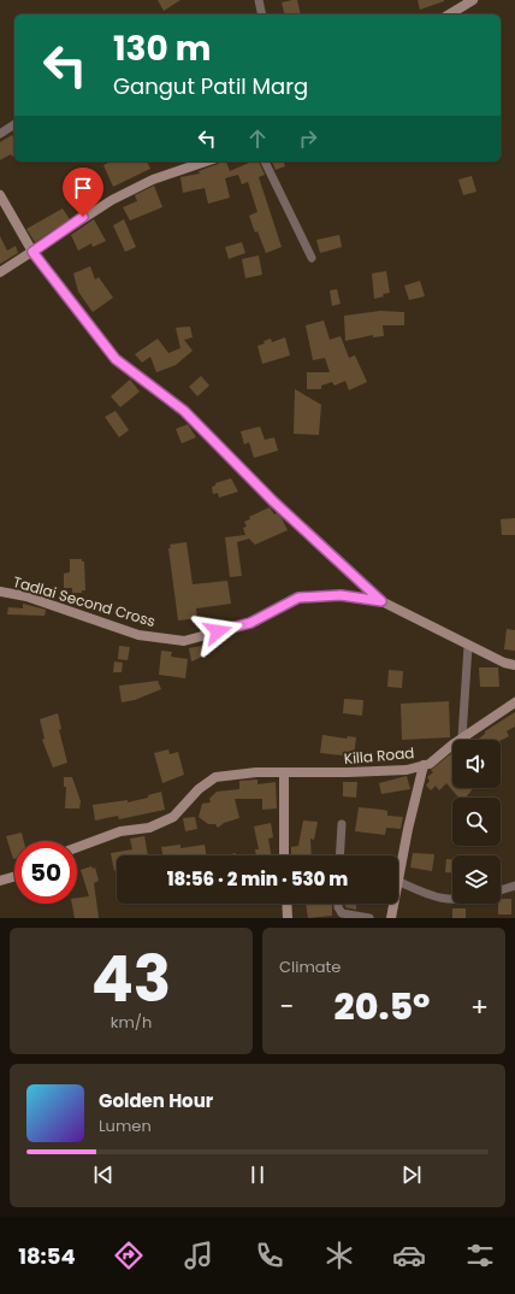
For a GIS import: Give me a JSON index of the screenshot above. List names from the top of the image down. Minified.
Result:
{"streets":{"street":["Tadlai Second Cross","Killa Road"]},"page":{"turn":["130 m","Gangut Patil Marg"],"limit":"50","trip":"18:56 · 2 min · 530 m","tile":[["43","km/h"],"Climate"],"heat":["−","20.5°","+"],"song":["Golden Hour","Lumen"],"tabs":"18:54"}}
